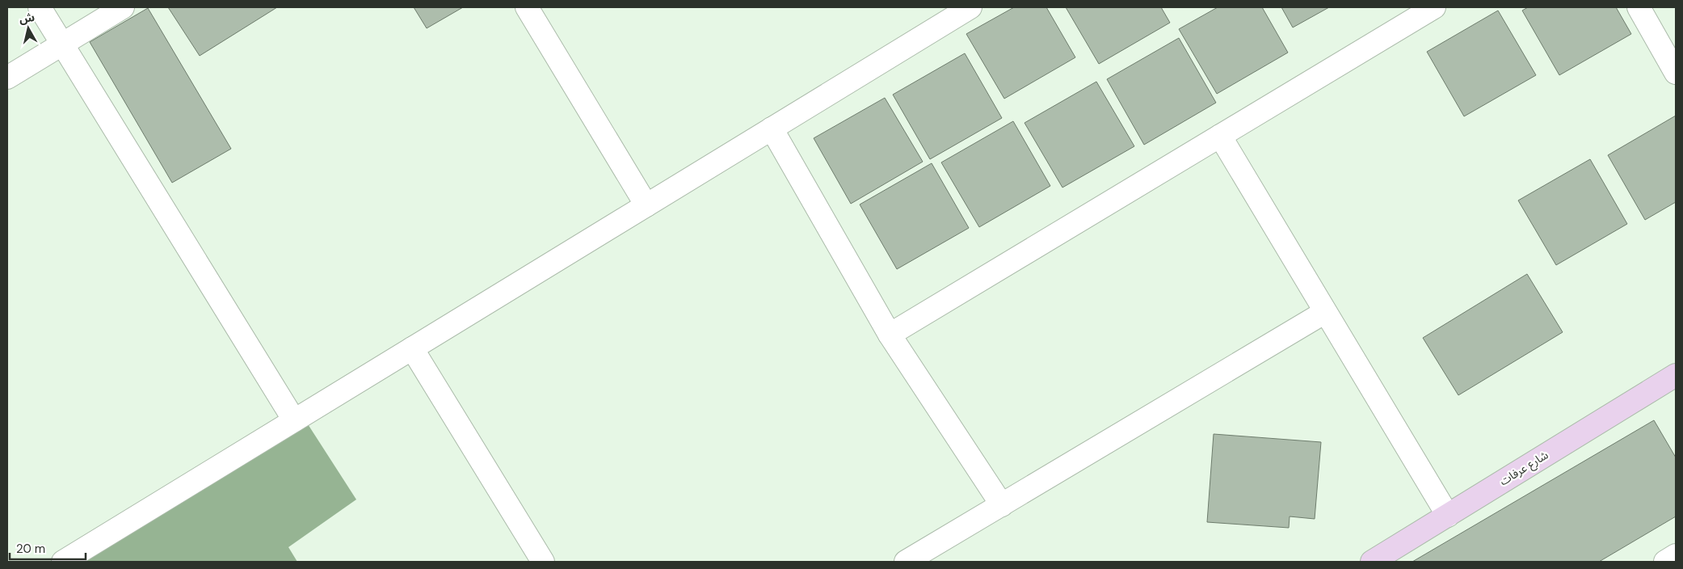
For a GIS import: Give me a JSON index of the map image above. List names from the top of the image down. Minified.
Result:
{"streets":{"street":["شارع عرفات"]},"scale_bar":"20 m","north":"top"}
